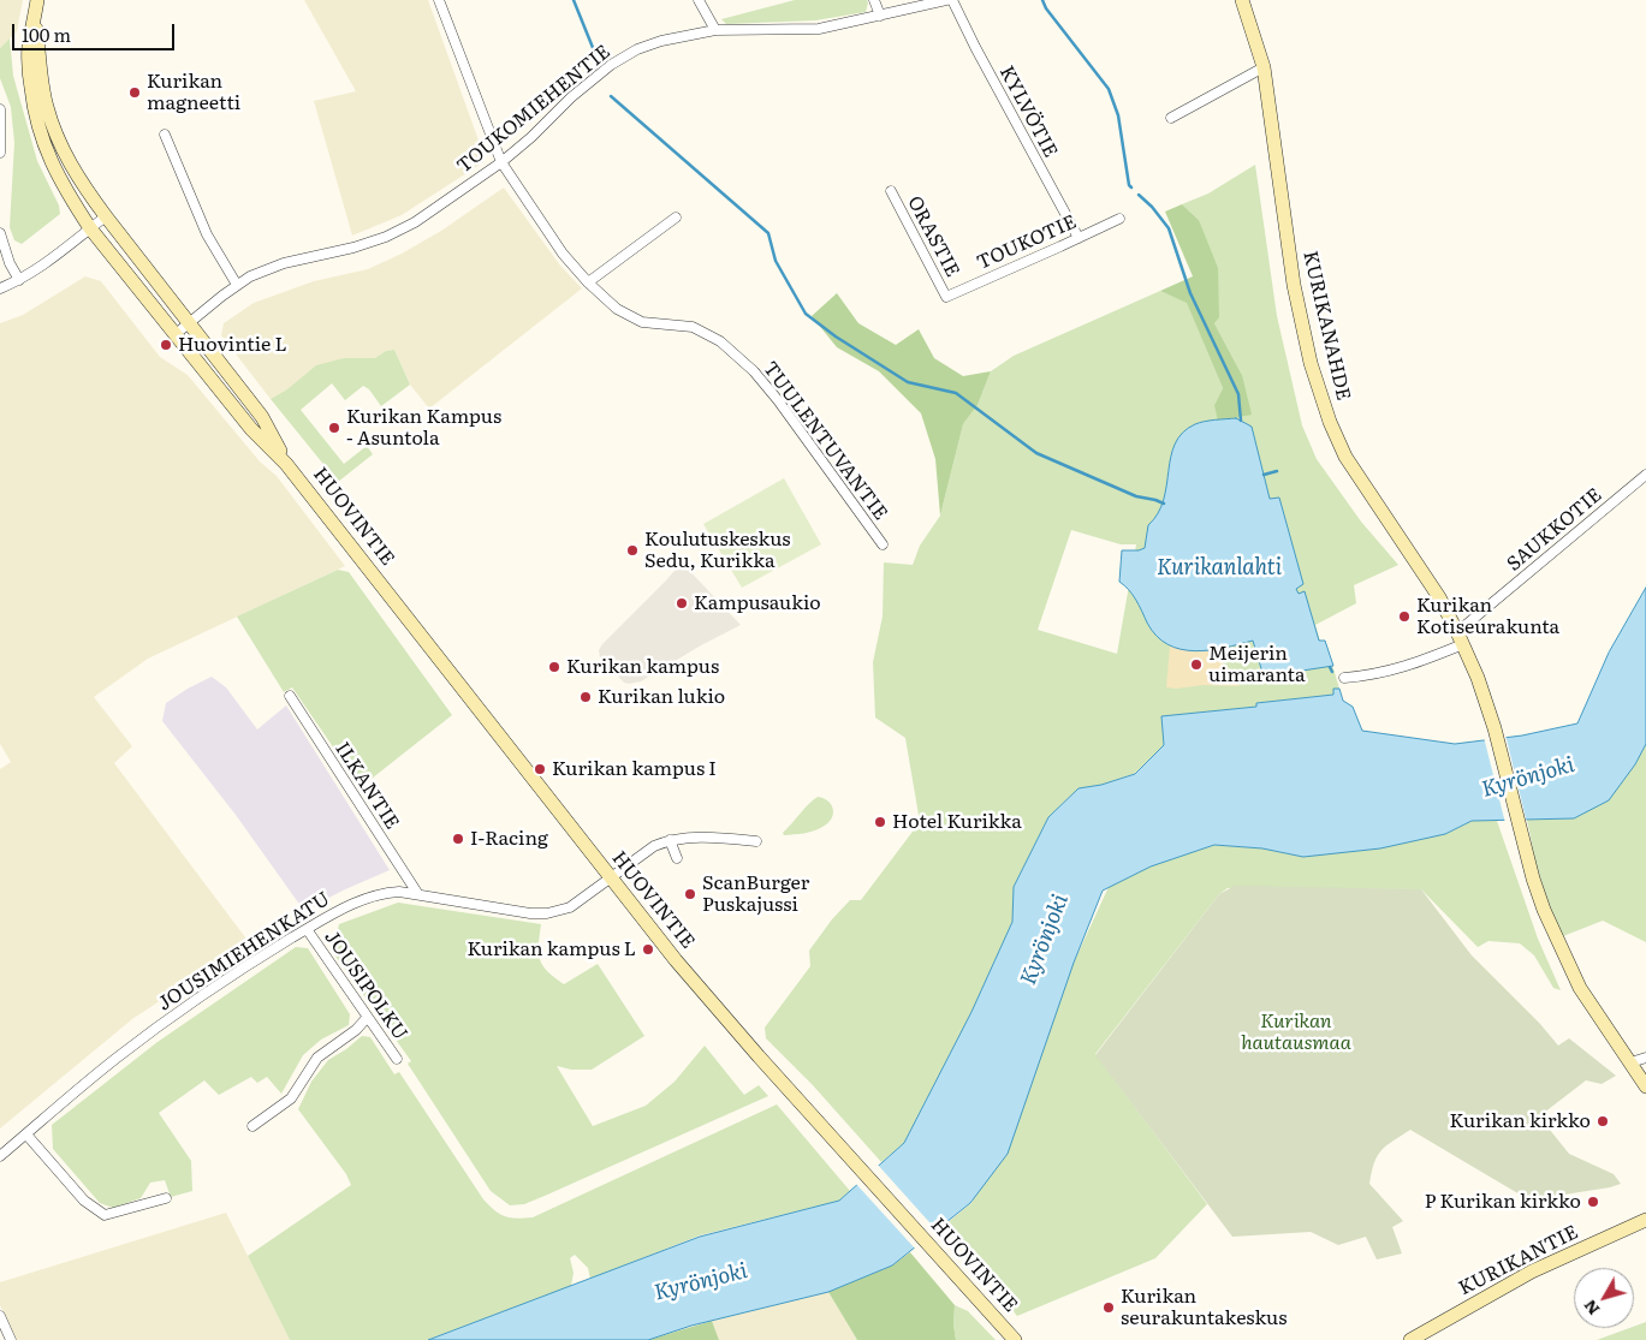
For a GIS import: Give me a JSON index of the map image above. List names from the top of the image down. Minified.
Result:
{"streets":{"main road":["KURIKANAHDE","HUOVINTIE","KURIKANTIE"],"street":["TOUKOMIEHENTIE","KYLVÖTIE","ORASTIE","TOUKOTIE","TUULENTUVANTIE","SAUKKOTIE","ILKANTIE","JOUSIMIEHENKATU","JOUSIPOLKU"]},"crossings":[["TOUKOMIEHENTIE","TUULENTUVANTIE"],["TOUKOMIEHENTIE","HUOVINTIE"],["KYLVÖTIE","TOUKOTIE"],["ORASTIE","TOUKOTIE"],["KURIKANAHDE","SAUKKOTIE"],["HUOVINTIE","JOUSIMIEHENKATU"],["ILKANTIE","JOUSIMIEHENKATU"],["JOUSIMIEHENKATU","JOUSIPOLKU"]],"water":["Kurikanlahti","Kyrönjoki"],"parks":["Kurikan hautausmaa"],"places":["Kurikan magneetti","Huovintie L","Kurikan Kampus - Asuntola","Koulutuskeskus Sedu, Kurikka","Kampusaukio","Kurikan Kotiseurakunta","Meijerin uimaranta","Kurikan kampus","Kurikan lukio","Kurikan kampus I","Hotel Kurikka","I-Racing","ScanBurger Puskajussi","Kurikan kampus L","Kurikan kirkko","P Kurikan kirkko","Kurikan seurakuntakeskus"],"scale_bar":"100 m","north":"bottom left"}
